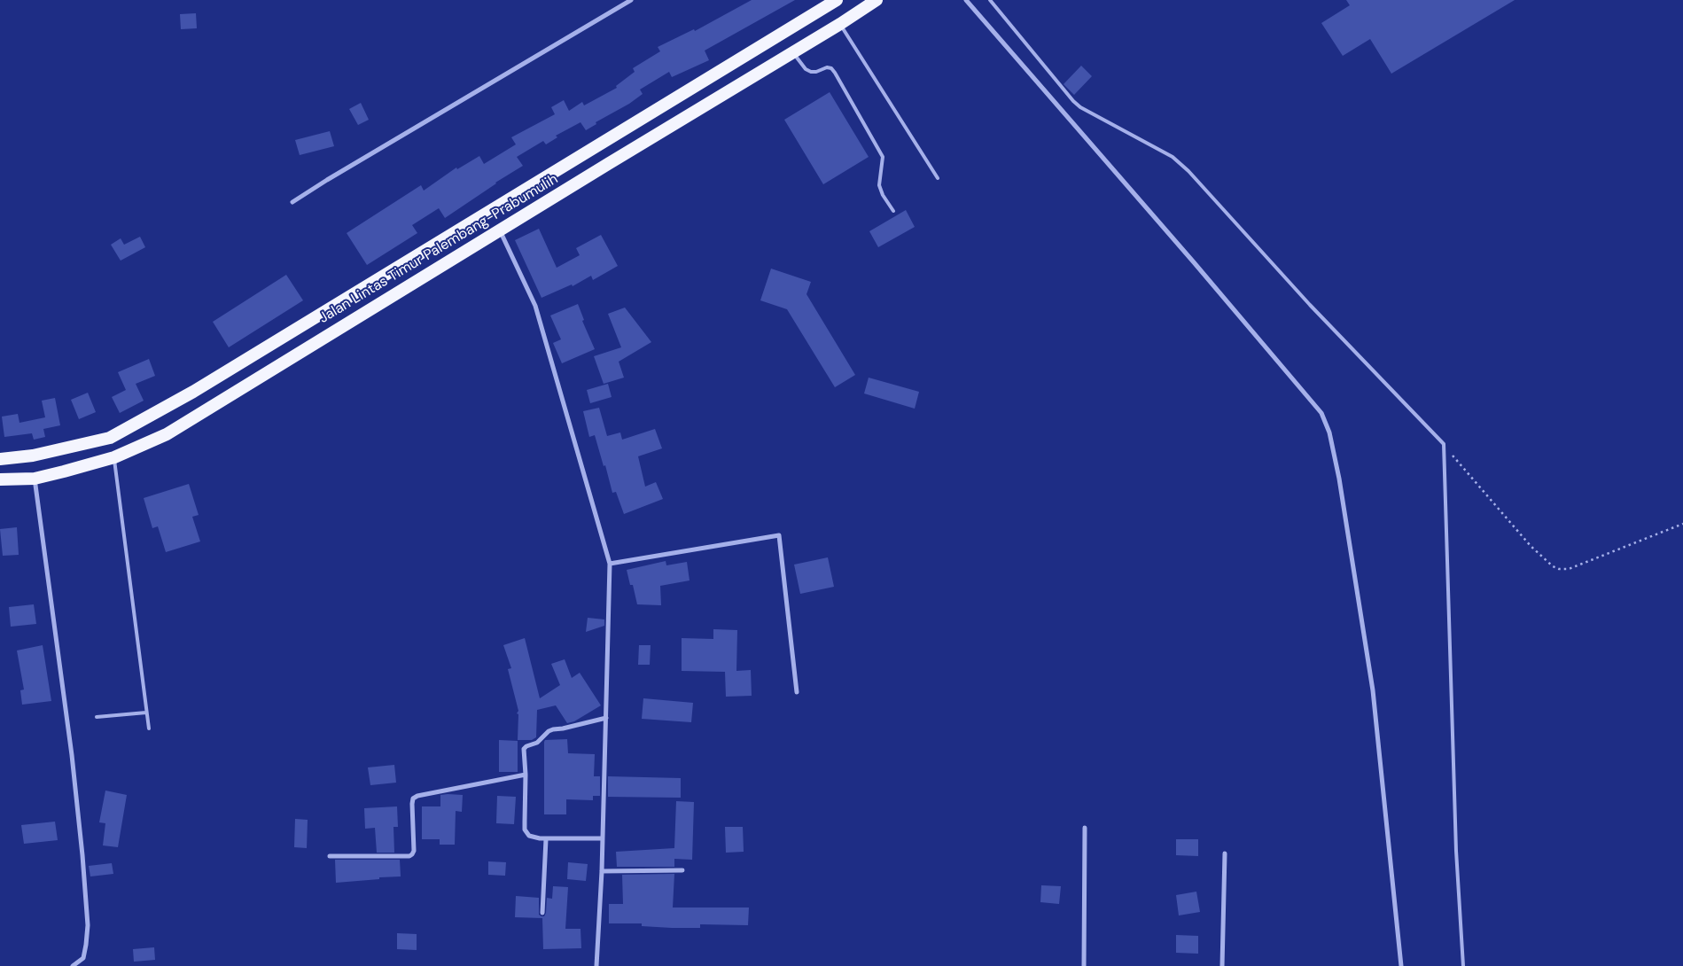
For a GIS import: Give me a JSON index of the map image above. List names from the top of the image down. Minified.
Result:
{"streets":{"highway":["Jalan Lintas Timur Palembang-Prabumulih"]}}
